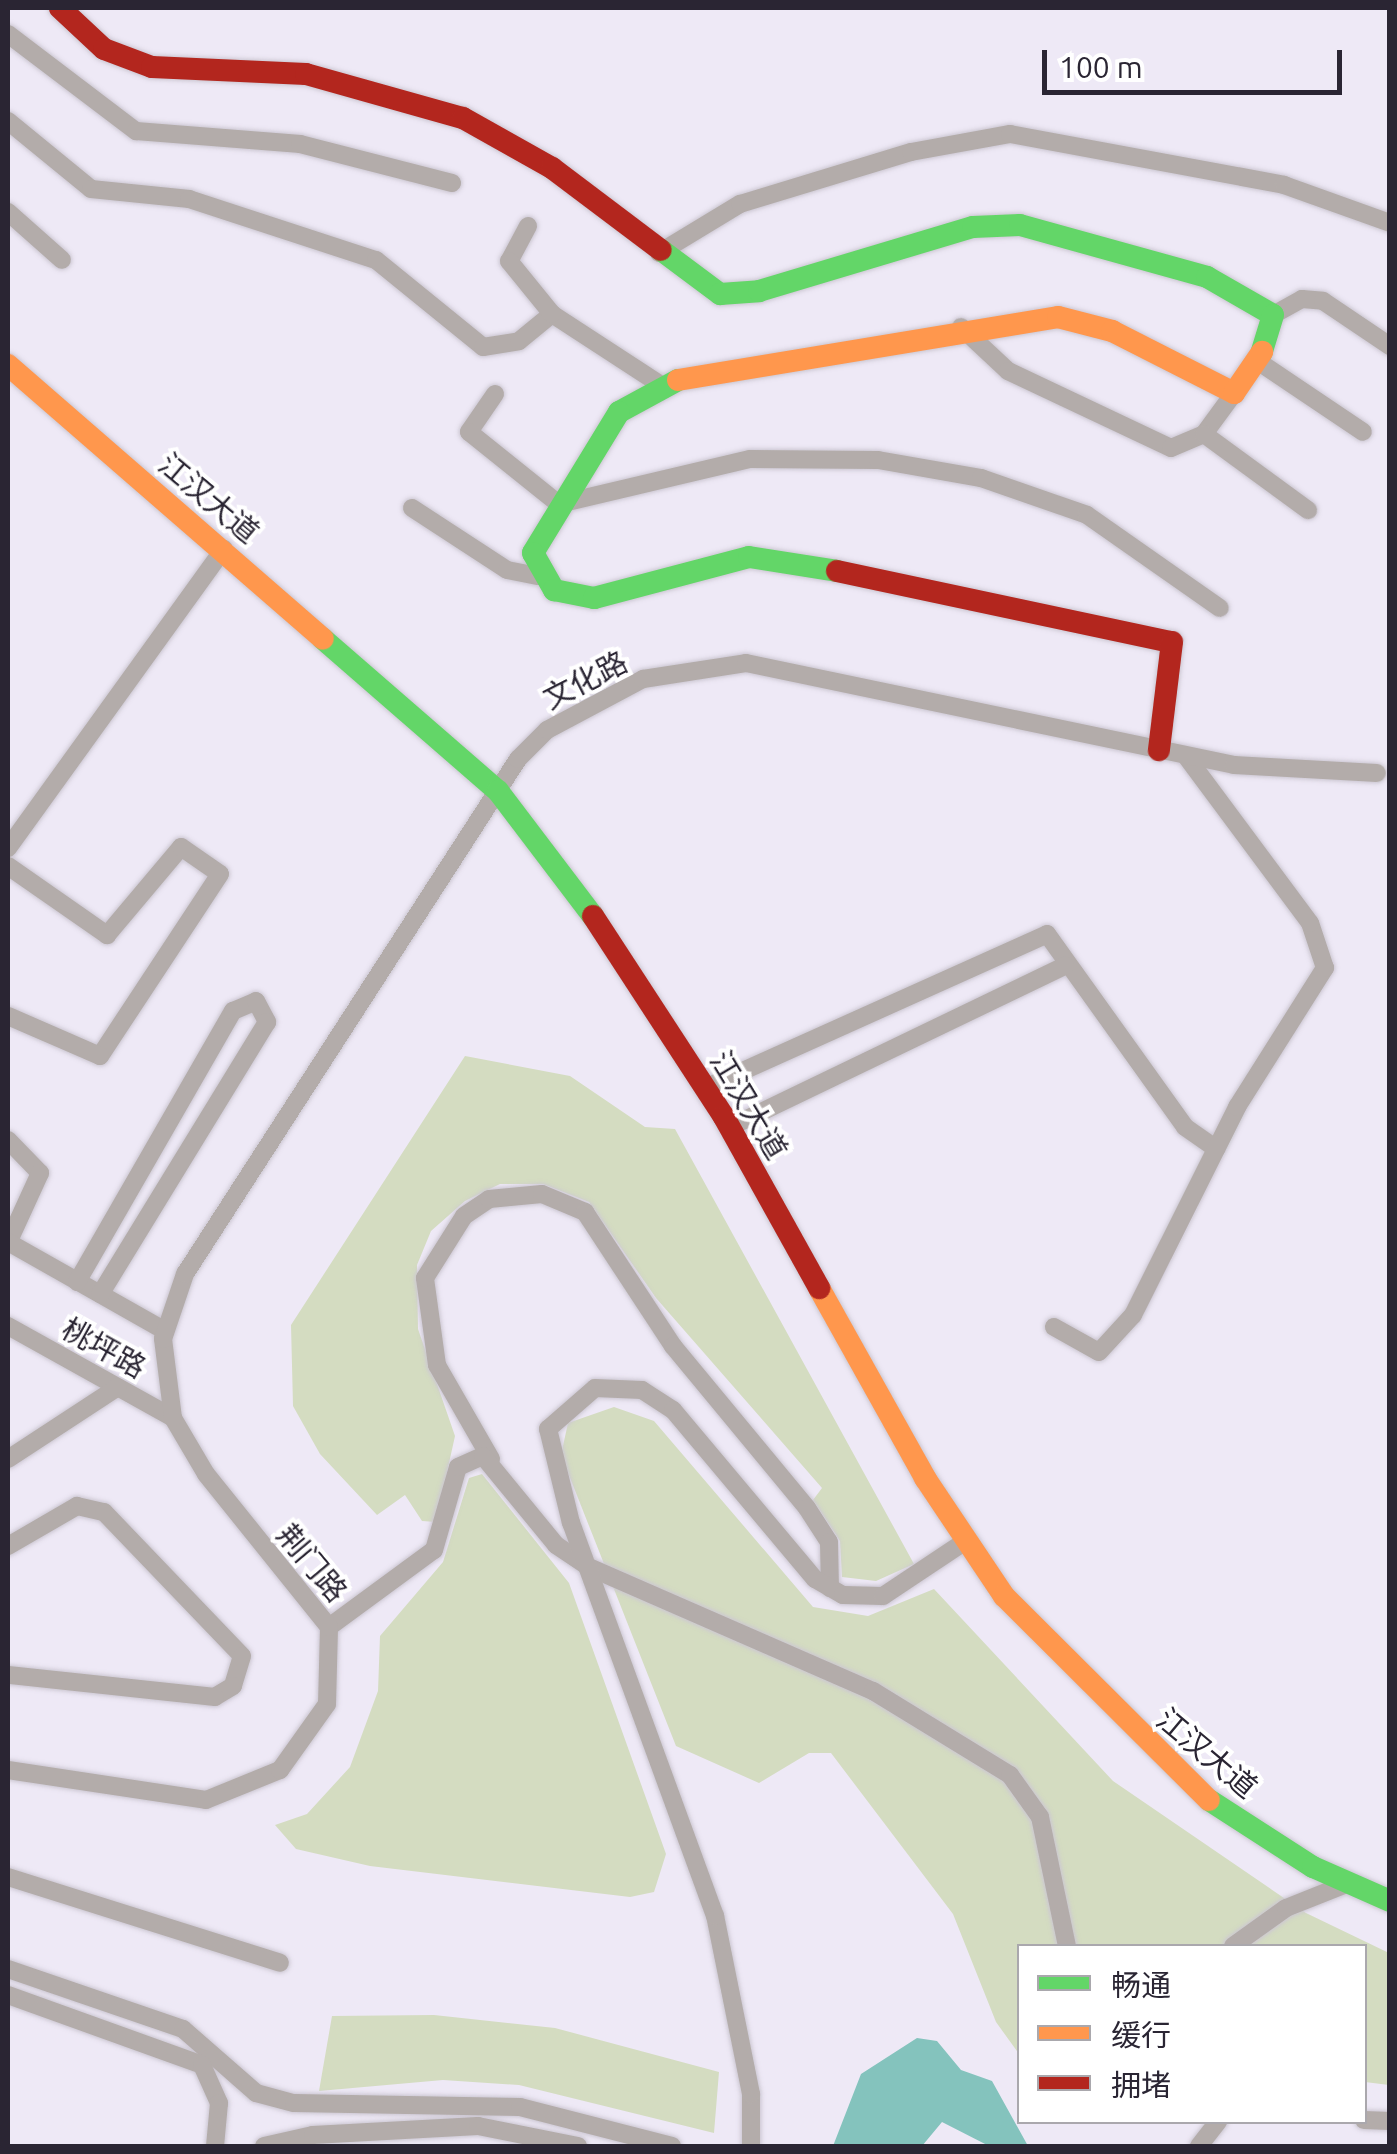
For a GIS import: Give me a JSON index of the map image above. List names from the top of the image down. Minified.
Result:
{"streets":{"street":["江汉大道","文化路","桃坪路","荆门路"]},"crossings":[["江汉大道","文化路"],["文化路","桃坪路"],["文化路","荆门路"],["桃坪路","荆门路"]],"legend":["畅通","缓行","拥堵"],"scale_bar":"100 m"}
